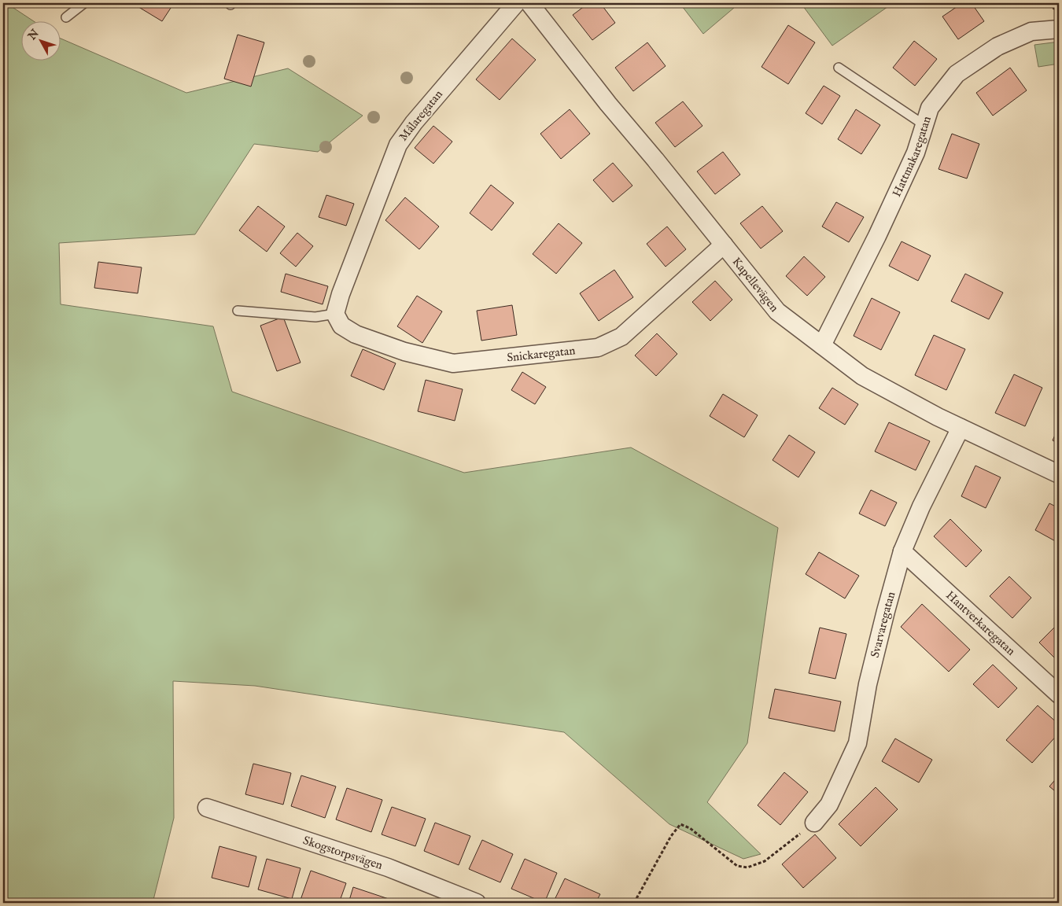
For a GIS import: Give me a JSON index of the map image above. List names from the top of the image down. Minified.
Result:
{"streets":{"street":["Målaregatan","Hattmakaregatan","Kapellevägen","Snickaregatan","Hantverkaregatan","Svarvaregatan","Skogstorpsvägen"]},"crossings":[["Målaregatan","Snickaregatan"],["Hattmakaregatan","Kapellevägen"],["Kapellevägen","Snickaregatan"],["Kapellevägen","Svarvaregatan"],["Hantverkaregatan","Svarvaregatan"]],"north":"top left"}
